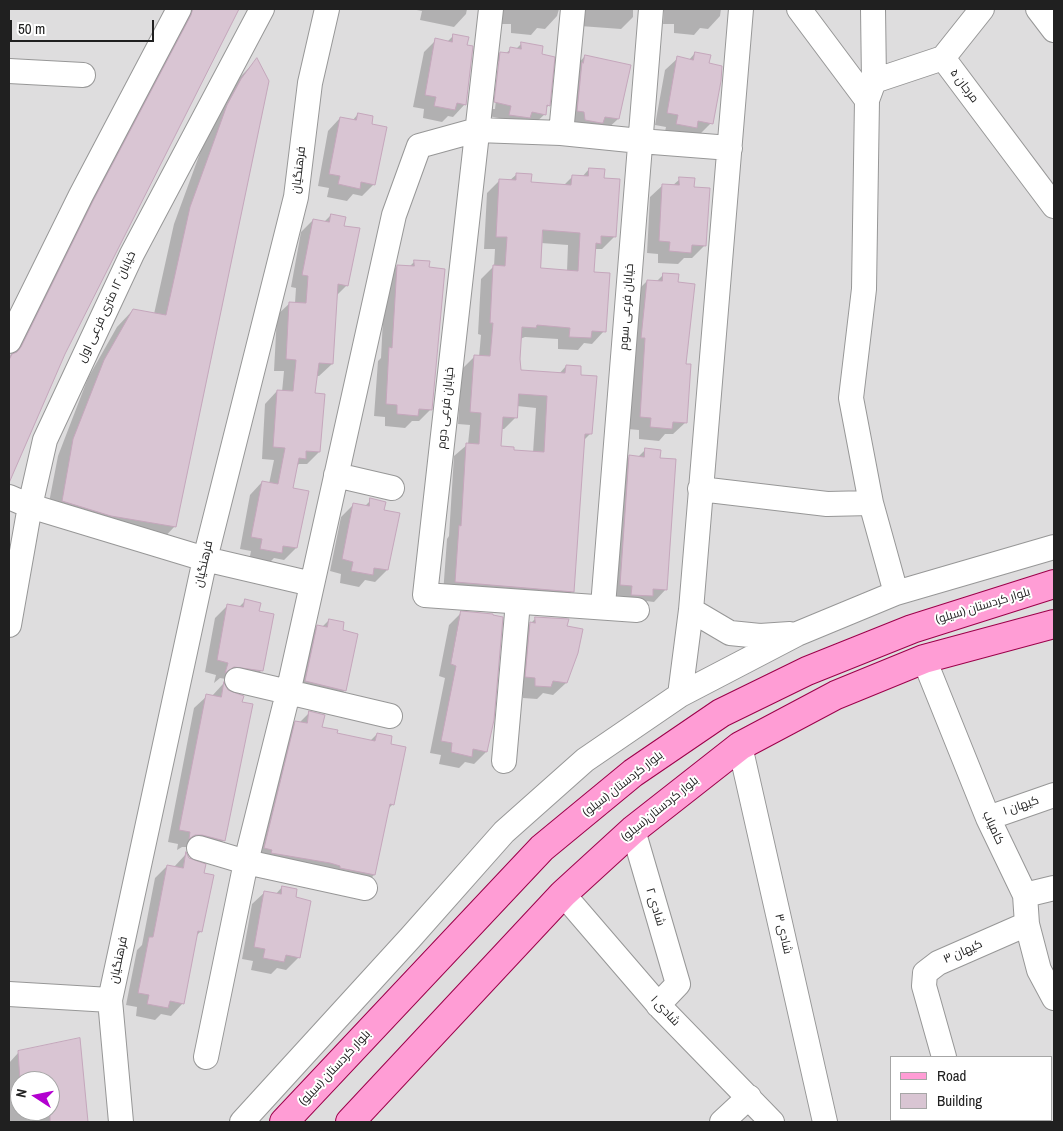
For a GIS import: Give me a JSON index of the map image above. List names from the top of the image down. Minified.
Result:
{"streets":{"main road":["بلوار کردستان (سیلو)","بلوار کردستان(سیلو)"],"street":["مرجان ۵","فرهنگیان","خیابان ۱۲ متری فرعی اول","خیابان فرعی سوم","خیابان فرعی دوم","کیهان ۱","کامیاب","شادی ۲","شادی ۳","کیهان ۳","شادی ۱"]},"crossings":[["خیابان فرعی سوم","خیابان فرعی دوم"],["کیهان ۱","کامیاب"],["بلوار کردستان(سیلو)","کامیاب"],["بلوار کردستان(سیلو)","شادی ۲"],["بلوار کردستان(سیلو)","شادی ۳"],["بلوار کردستان(سیلو)","شادی ۱"],["کامیاب","کیهان ۳"],["شادی ۲","شادی ۱"]],"legend":["Road","Building"],"scale_bar":"50 m","north":"left"}
